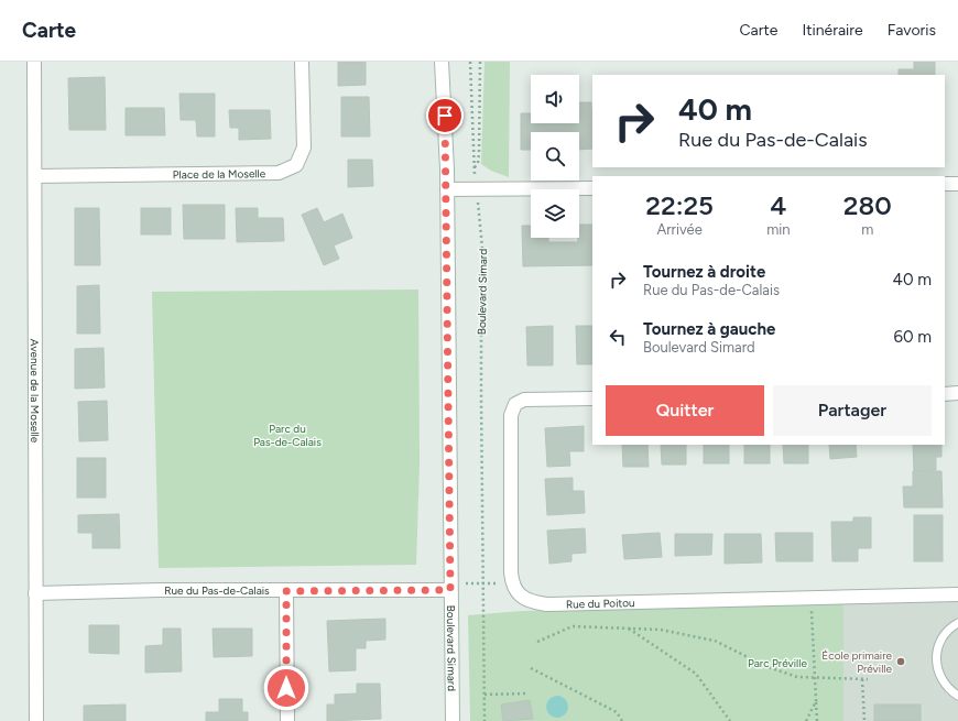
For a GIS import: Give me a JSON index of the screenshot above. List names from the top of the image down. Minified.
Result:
{"streets":{"street":["Place de la Moselle","Boulevard Simard","Avenue de la Moselle","Rue du Pas-de-Calais","Rue du Poitou"]},"crossings":[["Place de la Moselle","Avenue de la Moselle"],["Boulevard Simard","Rue du Pas-de-Calais"],["Avenue de la Moselle","Rue du Pas-de-Calais"]],"parks":["Parc du Pas-de-Calais","Parc Préville"],"places":["École primaire Préville"],"page":{"header":"Carte","nav":["Carte","Itinéraire","Favoris"],"turn":["40 m","Rue du Pas-de-Calais"],"eta":["22:25","Arrivée","4","min","280","m"],"list":[{"name":"Tournez à droite","note":"Rue du Pas-de-Calais","value":"40 m"},{"name":"Tournez à gauche","note":"Boulevard Simard","value":"60 m"}],"buttons":["Quitter","Partager"]}}
